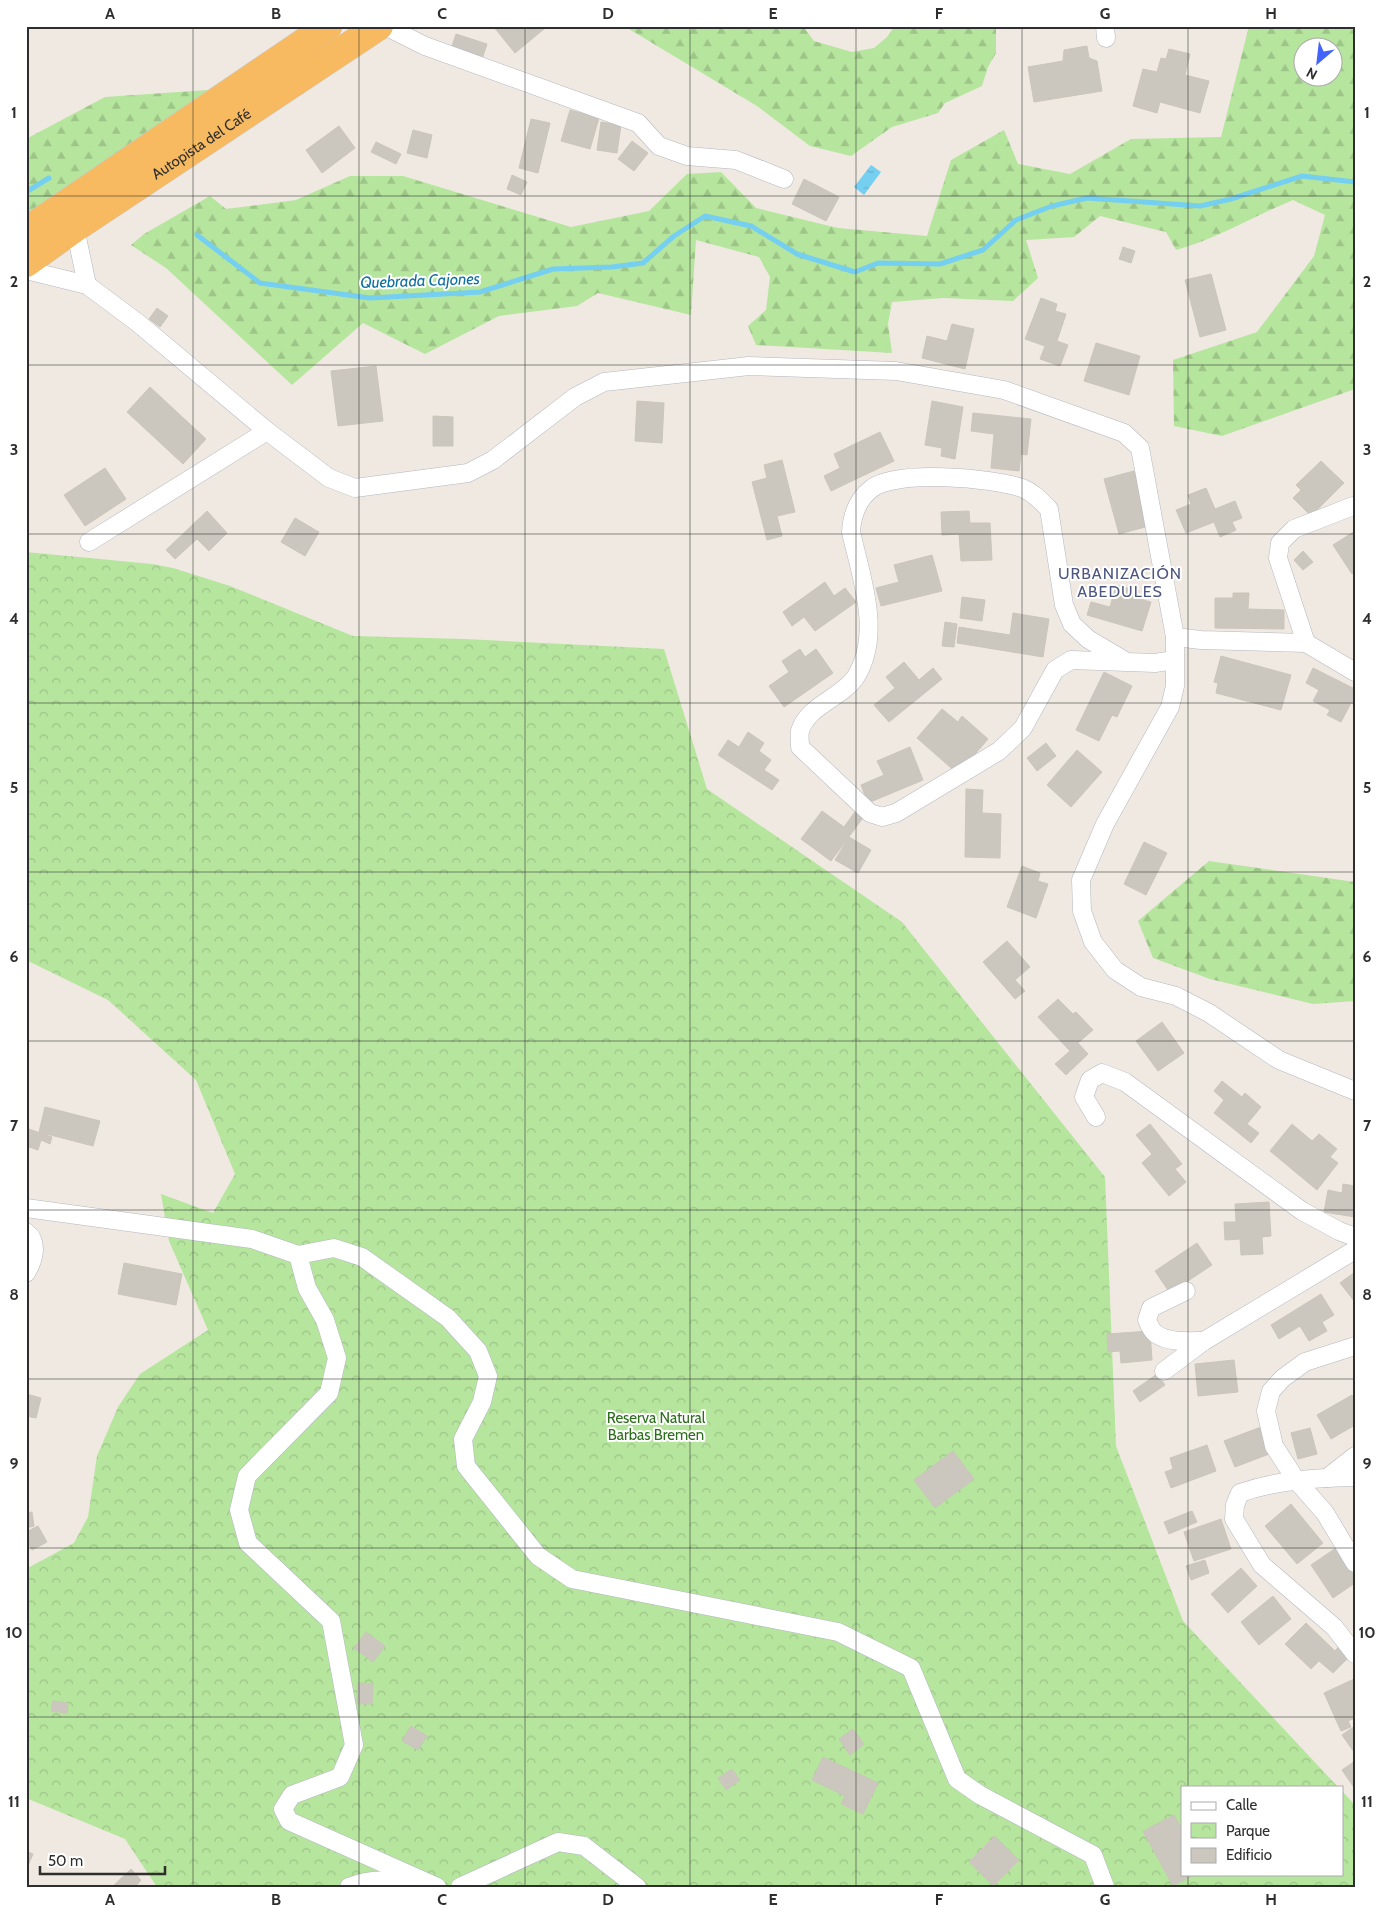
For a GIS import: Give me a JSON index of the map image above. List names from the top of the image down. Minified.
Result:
{"streets":{"highway":["Autopista del Café"]},"districts":["URBANIZACIÓN ABEDULES"],"water":["Quebrada Cajones"],"parks":["Reserva Natural Barbas Bremen"],"legend":["Calle","Parque","Edificio"],"scale_bar":"50 m","north":"bottom left","grid":{"columns":["A","B","C","D","E","F","G","H"],"rows":["1","2","3","4","5","6","7","8","9","10","11"]}}
